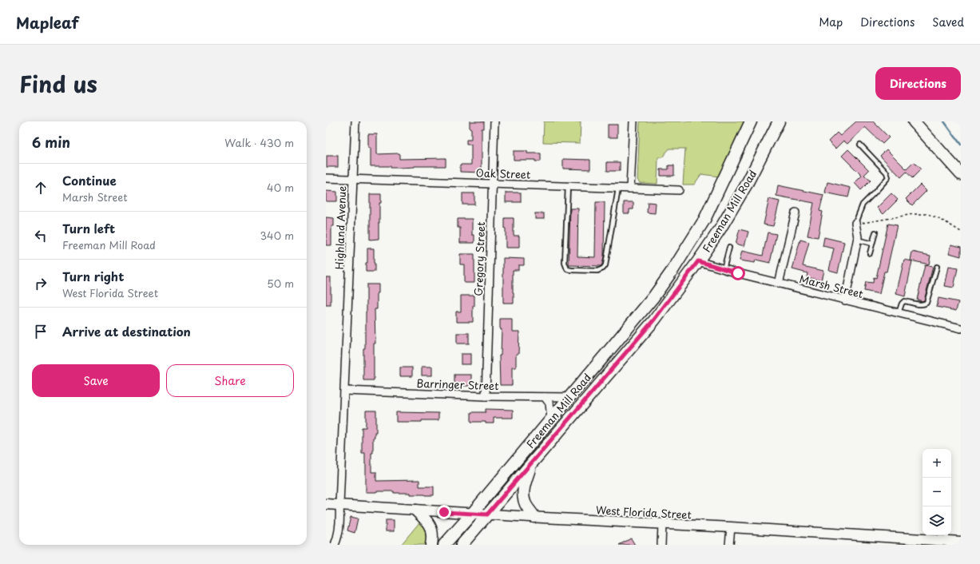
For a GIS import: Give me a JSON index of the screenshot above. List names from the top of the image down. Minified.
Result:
{"streets":{"main road":["Freeman Mill Road","West Florida Street"],"street":["Oak Street","Highland Avenue","Gregory Street","Marsh Street","Barringer Street"]},"crossings":[["Oak Street","Highland Avenue"],["Oak Street","Gregory Street"],["Freeman Mill Road","Marsh Street"],["Freeman Mill Road","Barringer Street"],["Freeman Mill Road","West Florida Street"],["Highland Avenue","Barringer Street"],["Highland Avenue","West Florida Street"],["Gregory Street","Barringer Street"]],"page":{"header":"Mapleaf","nav":["Map","Directions","Saved"],"title":"Find us","buttons":["Directions",["Save","Share"]],"heading":["6 min","Walk · 430 m"],"list":[["Continue","Marsh Street","40 m"],["Turn left","Freeman Mill Road","340 m"],["Turn right","West Florida Street","50 m"],"Arrive at destination"],"map_buttons":["+","−"]}}
